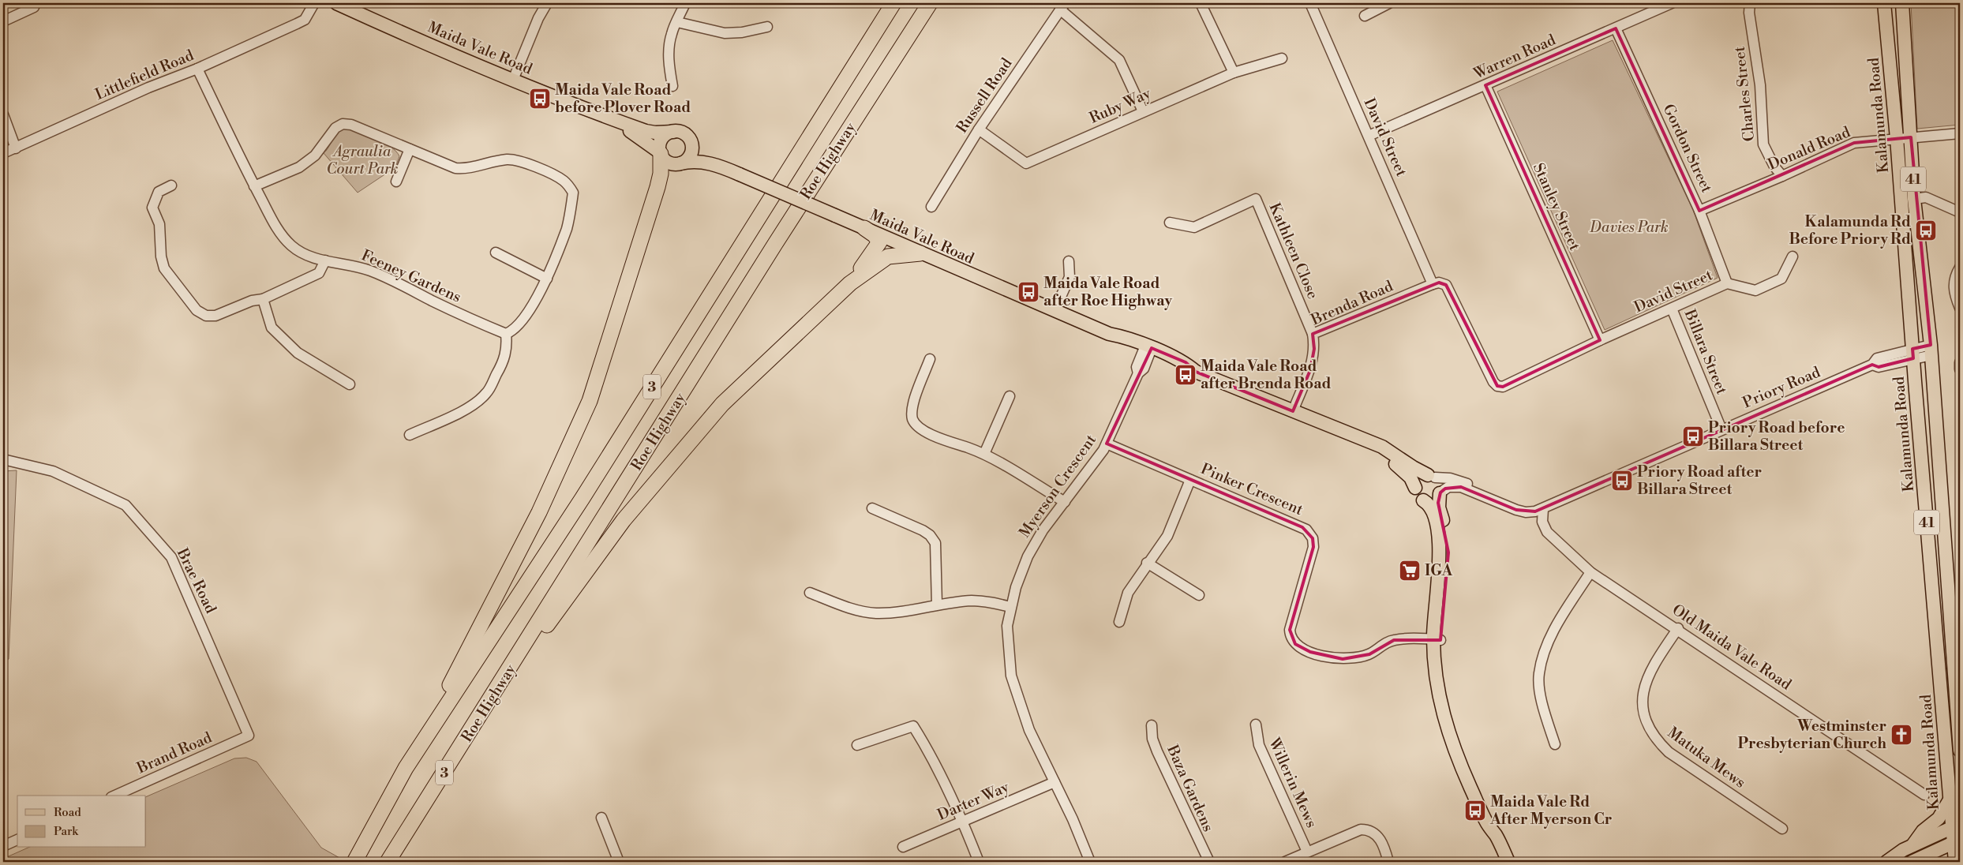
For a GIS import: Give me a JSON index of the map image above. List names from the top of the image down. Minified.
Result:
{"streets":{"highway":["Roe Highway","3"],"main road":["Maida Vale Road","Kalamunda Road","41"],"street":["Warren Road","Littlefield Road","Charles Street","Russell Road","Ruby Way","David Street","Gordon Street","Donald Road","Stanley Street","Kathleen Close","Feeney Gardens","Brenda Road","Billara Street","Priory Road","Myerson Crescent","Pinker Crescent","Brae Road","Old Maida Vale Road","Brand Road","Matuka Mews","Willerin Mews","Baza Gardens","Darter Way"]},"crossings":[["Maida Vale Road","Brenda Road"],["Maida Vale Road","Priory Road"],["Maida Vale Road","Myerson Crescent"],["Warren Road","David Street"],["Warren Road","Gordon Street"],["Warren Road","Stanley Street"],["Littlefield Road","Feeney Gardens"],["Charles Street","Donald Road"],["Russell Road","Ruby Way"],["Kalamunda Road","Donald Road"],["Kalamunda Road","Priory Road"],["David Street","Gordon Street"],["David Street","Stanley Street"],["David Street","Brenda Road"],["David Street","Billara Street"],["Gordon Street","Donald Road"],["Kathleen Close","Brenda Road"],["Billara Street","Priory Road"],["Priory Road","Old Maida Vale Road"],["Myerson Crescent","Pinker Crescent"],["Myerson Crescent","Darter Way"],["Brae Road","Brand Road"],["Old Maida Vale Road","Matuka Mews"]],"parks":["Agraulia Court Park","Davies Park"],"places":{"bus stop":["Maida Vale Road before Plover Road","Kalamunda Rd Before Priory Rd","Maida Vale Road after Roe Highway","Maida Vale Road after Brenda Road","Priory Road before Billara Street","Priory Road after Billara Street","Maida Vale Rd After Myerson Cr"],"supermarket":["IGA"],"church":["Westminster Presbyterian Church"]},"legend":["Road","Park"]}
